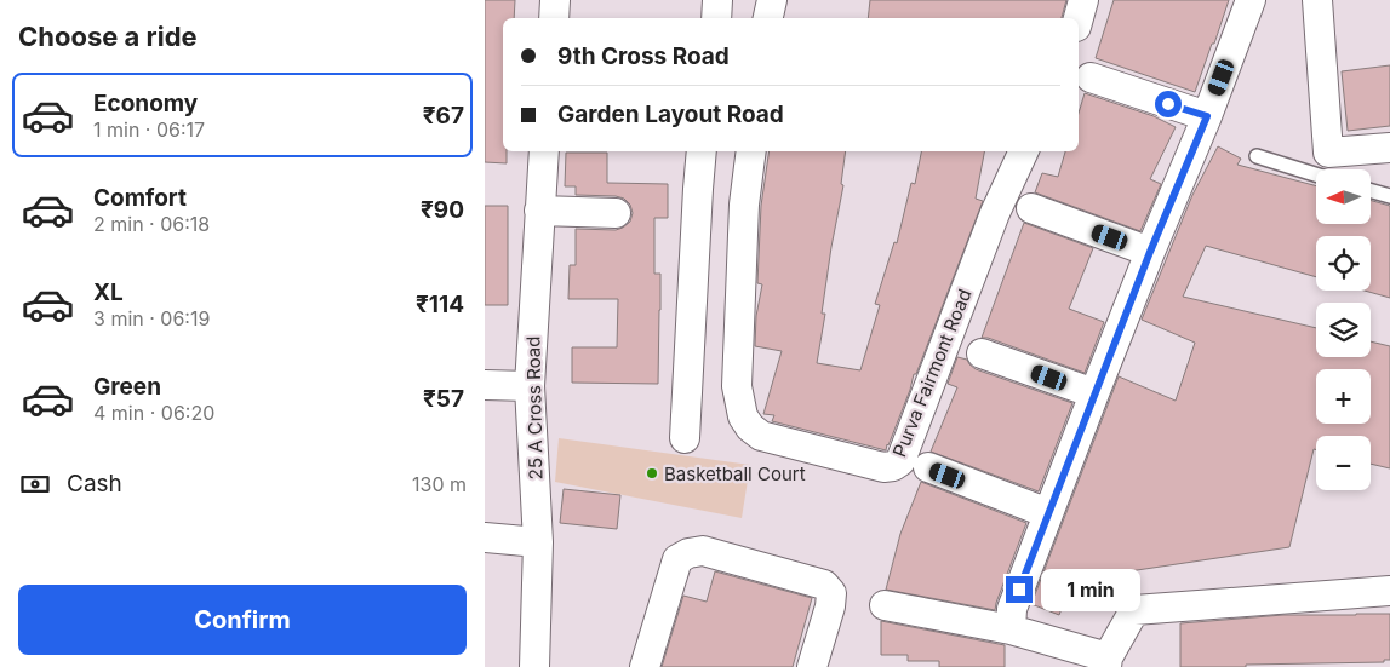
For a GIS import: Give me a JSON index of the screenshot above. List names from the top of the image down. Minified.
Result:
{"streets":{"street":["Purva Fairmont Road","25 A Cross Road"]},"places":["Basketball Court"],"north":"left","page":{"heading":"Choose a ride","banner":["9th Cross Road","Garden Layout Road"],"list":[{"name":"Economy","note":"1 min · 06:17","value":"₹67"},{"name":"Comfort","note":"2 min · 06:18","value":"₹90"},{"name":"XL","note":"3 min · 06:19","value":"₹114"},{"name":"Green","note":"4 min · 06:20","value":"₹57"}],"map_buttons":["+","−"],"pay":["Cash","130 m"],"bubble":"1 min","buttons":"Confirm"}}
